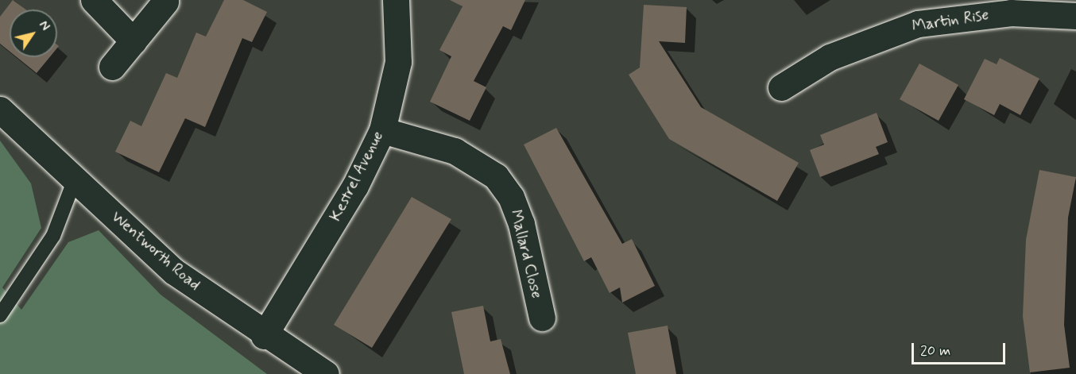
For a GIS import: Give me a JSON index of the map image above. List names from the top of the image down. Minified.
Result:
{"streets":{"street":["Martin Rise","Kestrel Avenue","Wentworth Road","Mallard Close"]},"crossings":[["Kestrel Avenue","Wentworth Road"],["Kestrel Avenue","Mallard Close"]],"scale_bar":"20 m","north":"top right"}
